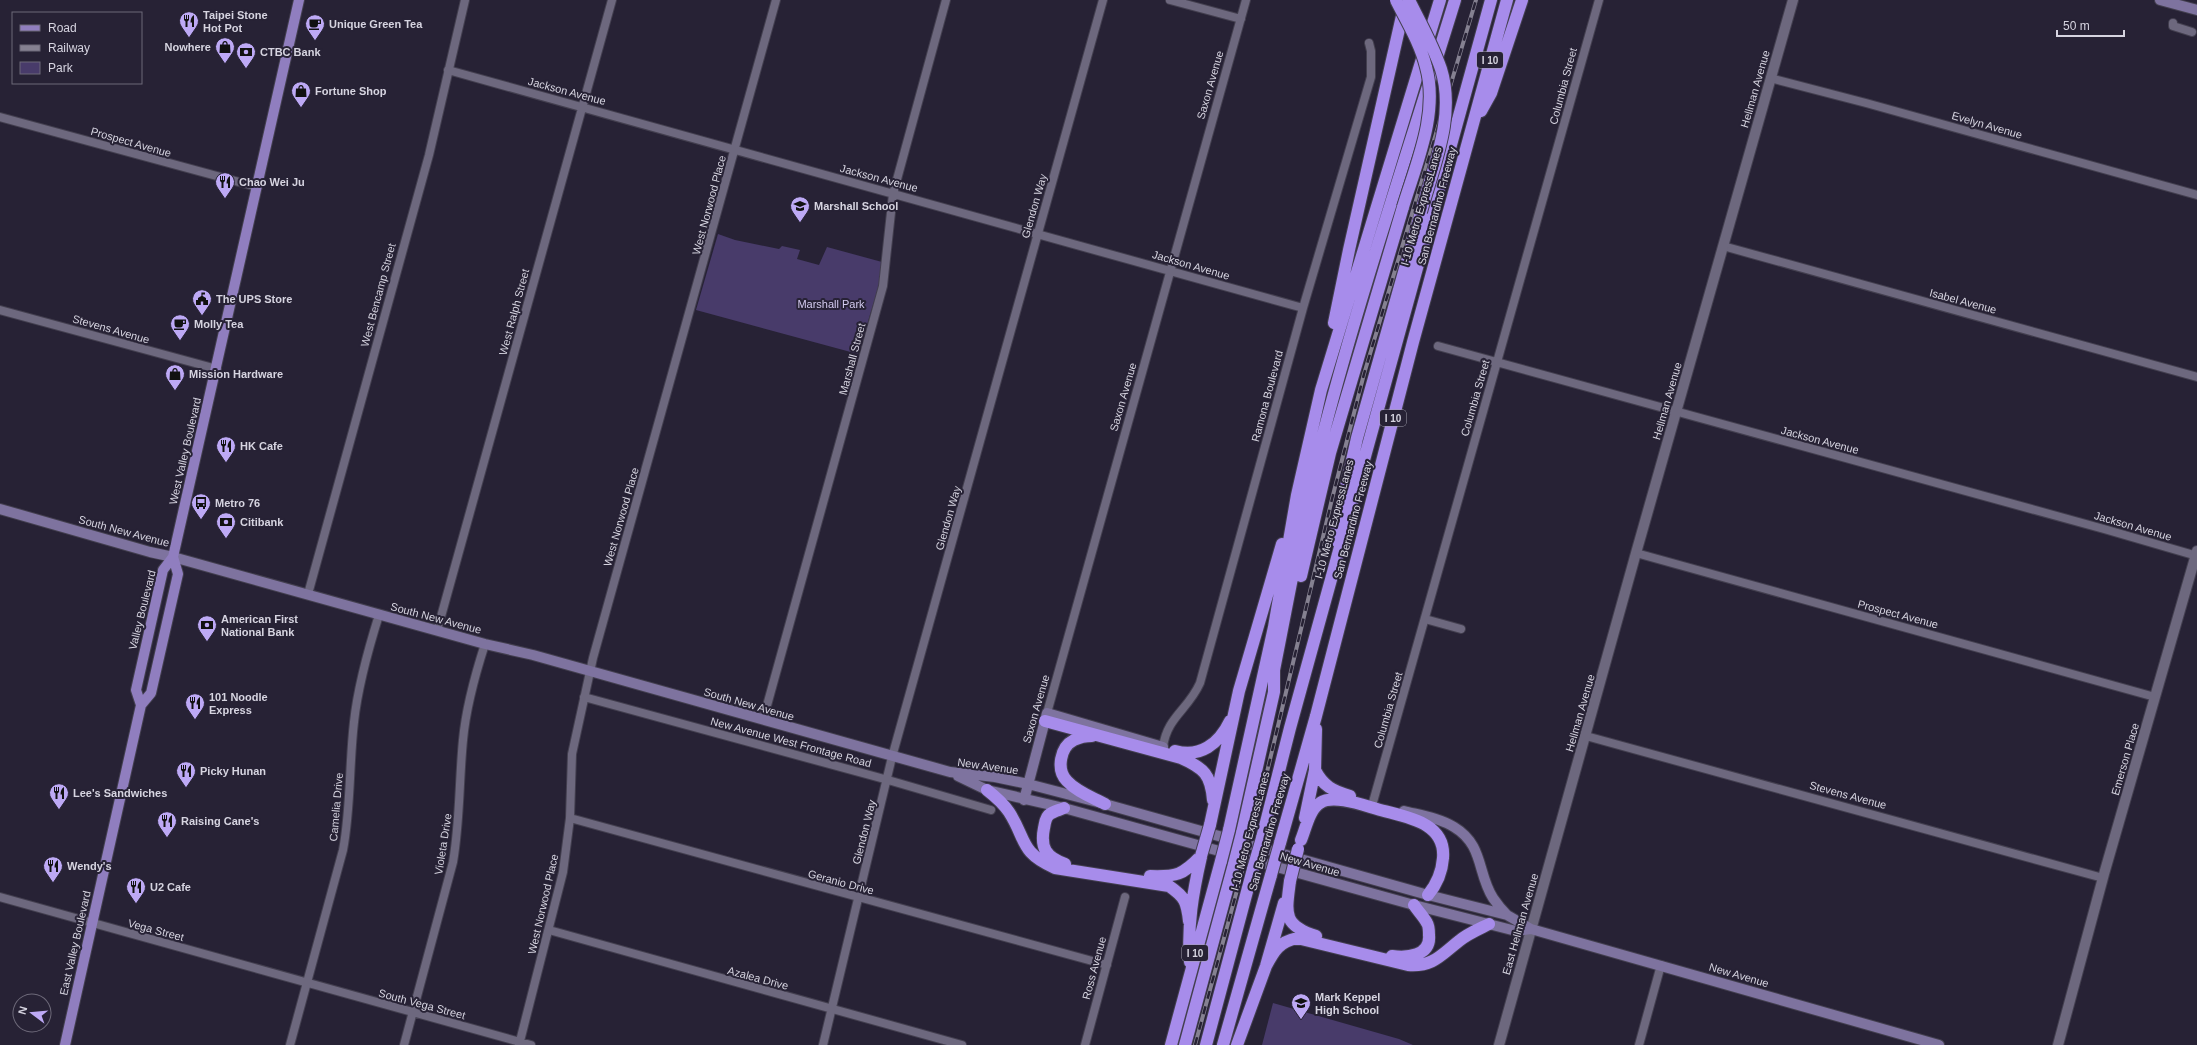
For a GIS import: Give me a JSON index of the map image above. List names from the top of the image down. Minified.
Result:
{"streets":{"highway":["I 10","I-10 Metro ExpressLanes","San Bernardino Freeway"],"main road":["Saxon Avenue","West Valley Boulevard","South New Avenue","Valley Boulevard","New Avenue","East Valley Boulevard"],"street":["Columbia Street","Hellman Avenue","Jackson Avenue","Evelyn Avenue","Prospect Avenue","West Norwood Place","Glendon Way","West Bencamp Street","Isabel Avenue","West Ralph Street","Stevens Avenue","Marshall Street","Ramona Boulevard","New Avenue West Frontage Road","Emerson Place","Camelia Drive","Violeta Drive","Geranio Drive","East Hellman Avenue","Vega Street","Ross Avenue","Azalea Drive","South Vega Street"]},"crossings":[["Saxon Avenue","Jackson Avenue"],["Saxon Avenue","New Avenue"],["Columbia Street","Jackson Avenue"],["Hellman Avenue","Jackson Avenue"],["Hellman Avenue","Evelyn Avenue"],["Hellman Avenue","Prospect Avenue"],["Hellman Avenue","Isabel Avenue"],["Hellman Avenue","Stevens Avenue"],["Hellman Avenue","East Hellman Avenue"],["Jackson Avenue","West Norwood Place"],["Jackson Avenue","Glendon Way"],["Jackson Avenue","West Bencamp Street"],["Jackson Avenue","West Ralph Street"],["Jackson Avenue","Marshall Street"],["Jackson Avenue","Ramona Boulevard"],["Jackson Avenue","Emerson Place"],["Prospect Avenue","West Valley Boulevard"],["Prospect Avenue","Emerson Place"],["West Norwood Place","South New Avenue"],["West Norwood Place","New Avenue West Frontage Road"],["West Norwood Place","Geranio Drive"],["West Norwood Place","Azalea Drive"],["West Norwood Place","South Vega Street"],["Glendon Way","South New Avenue"],["Glendon Way","New Avenue West Frontage Road"],["Glendon Way","Geranio Drive"],["Glendon Way","Azalea Drive"],["West Bencamp Street","South New Avenue"],["West Ralph Street","South New Avenue"],["Stevens Avenue","West Valley Boulevard"],["Stevens Avenue","Emerson Place"],["Marshall Street","South New Avenue"],["West Valley Boulevard","South New Avenue"],["West Valley Boulevard","Valley Boulevard"],["South New Avenue","Valley Boulevard"],["South New Avenue","Camelia Drive"],["South New Avenue","Violeta Drive"],["Valley Boulevard","East Valley Boulevard"],["New Avenue","East Hellman Avenue"],["Camelia Drive","Vega Street"],["Camelia Drive","South Vega Street"],["Violeta Drive","South Vega Street"],["Geranio Drive","Ross Avenue"],["Vega Street","East Valley Boulevard"],["Vega Street","South Vega Street"]],"parks":["Marshall Park"],"places":{"restaurant":["Taipei Stone Hot Pot","Chao Wei Ju","HK Cafe","101 Noodle Express","Picky Hunan","Lee's Sandwiches","Raising Cane's","Wendy's","U2 Cafe"],"cafe":["Unique Green Tea","Molly Tea"],"shop":["Nowhere","Fortune Shop","Mission Hardware"],"bank":["CTBC Bank","Citibank","American First National Bank"],"school or university":["Marshall School","Mark Keppel High School"],"public building":["The UPS Store"],"bus stop":["Metro 76"]},"legend":["Road","Railway","Park"],"scale_bar":"50 m","north":"left"}
